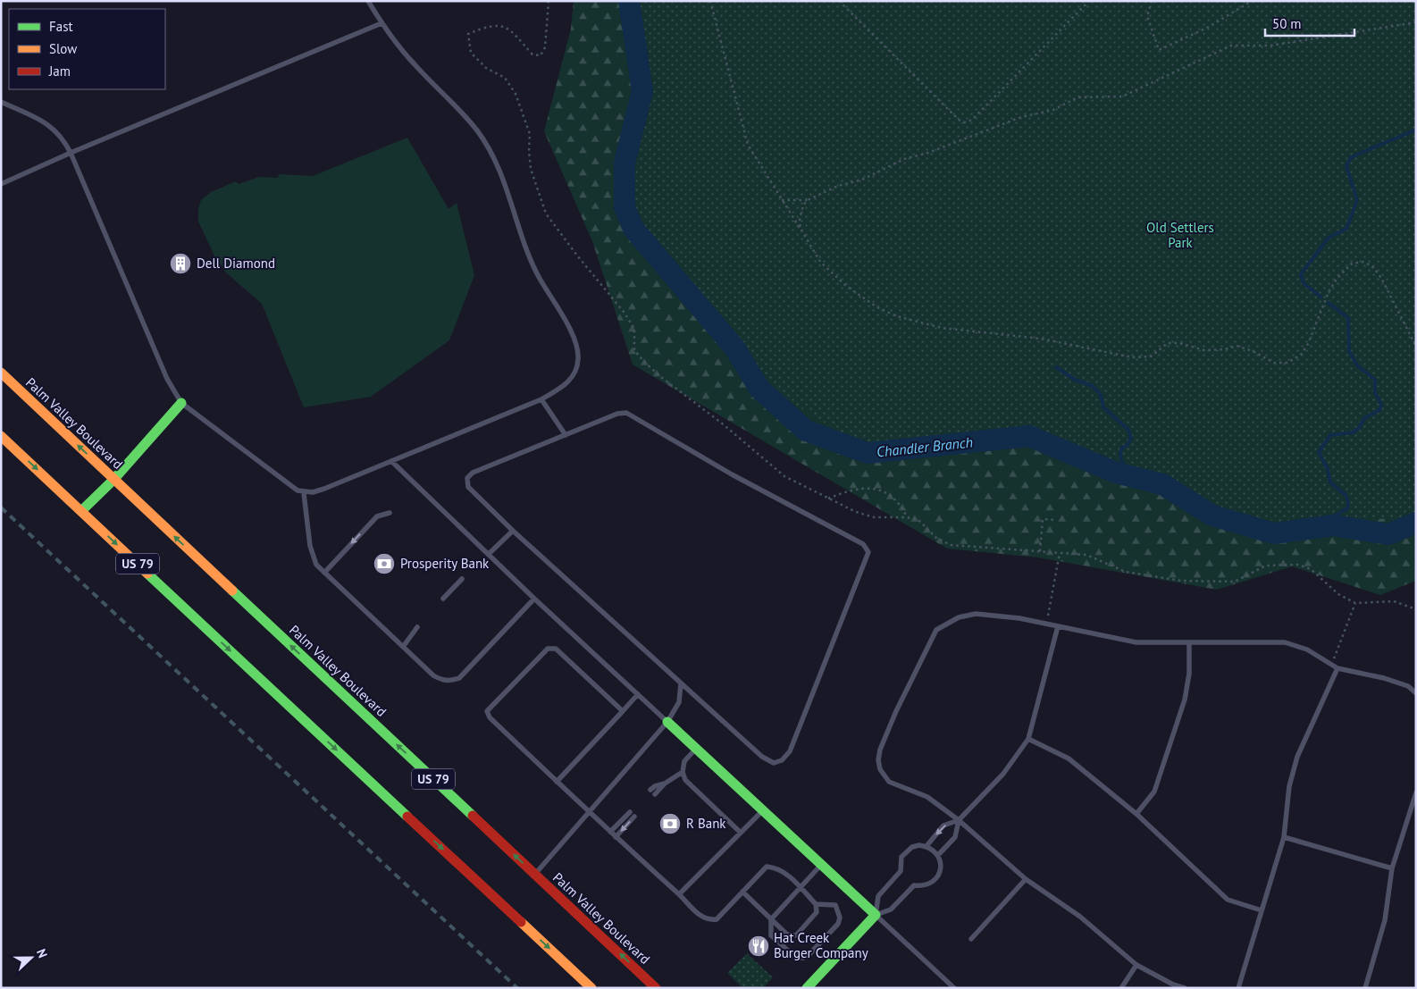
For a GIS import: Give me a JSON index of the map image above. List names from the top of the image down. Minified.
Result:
{"streets":{"main road":["Palm Valley Boulevard","US 79"]},"water":["Chandler Branch"],"parks":["Old Settlers Park"],"places":{"building":["Dell Diamond"],"bank":["Prosperity Bank","R Bank"],"restaurant":["Hat Creek Burger Company"]},"legend":["Fast","Slow","Jam"],"scale_bar":"50 m","north":"right"}
